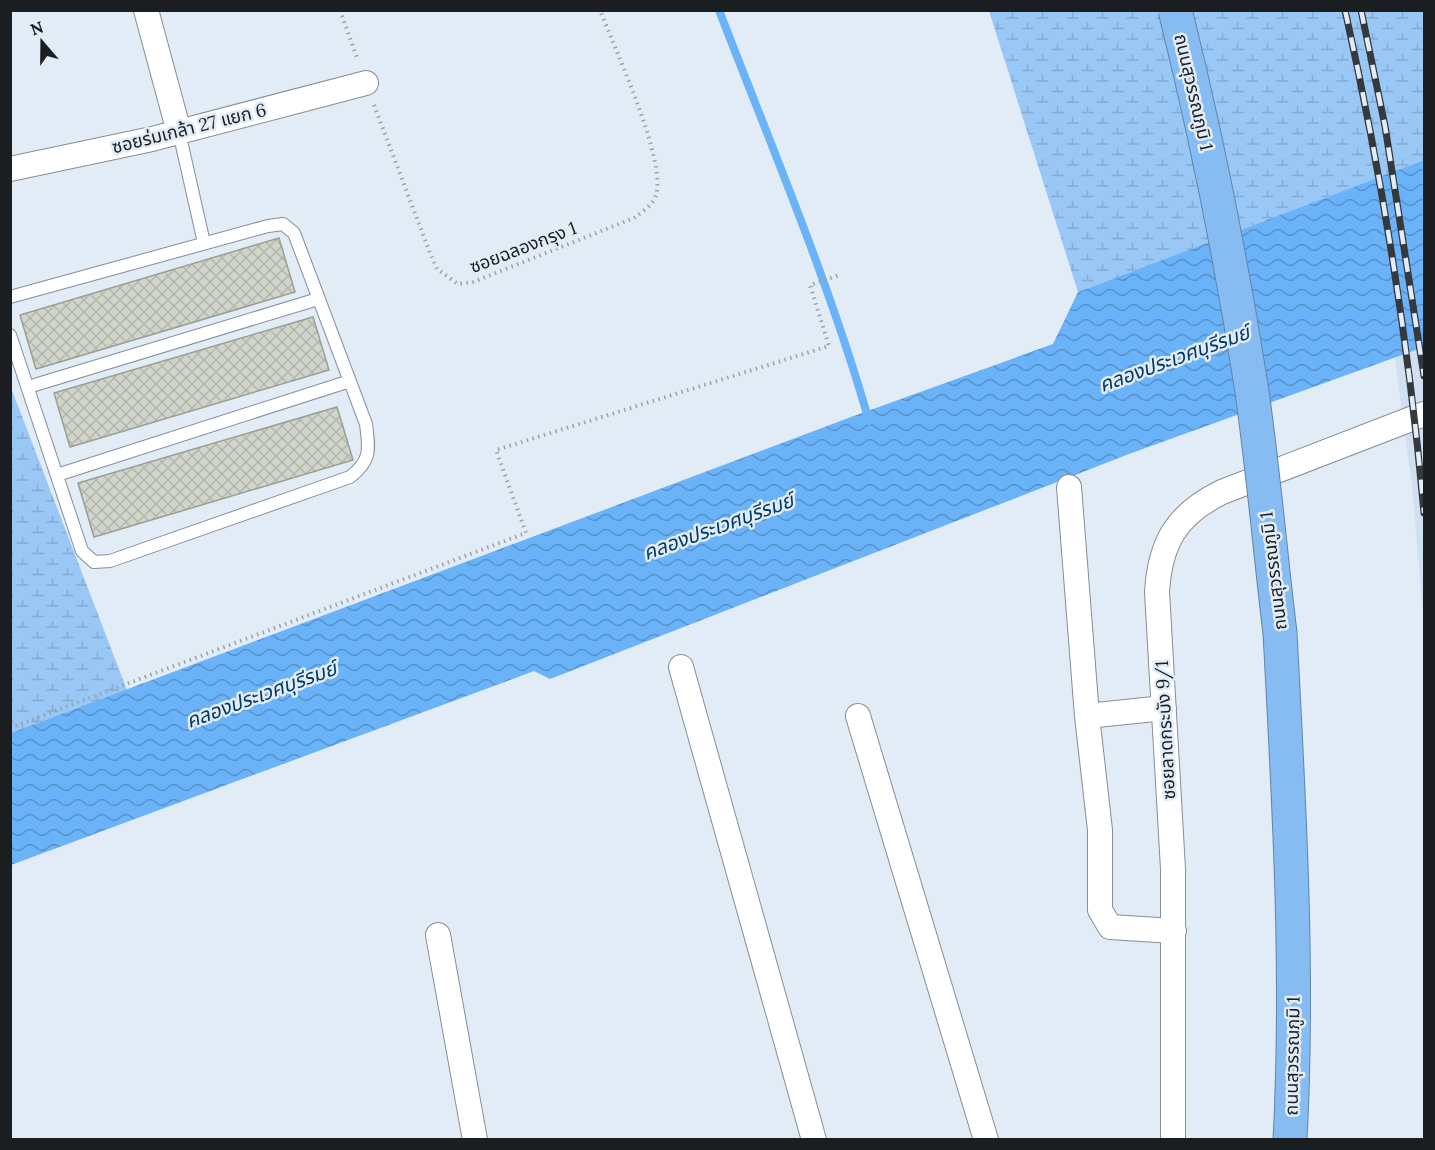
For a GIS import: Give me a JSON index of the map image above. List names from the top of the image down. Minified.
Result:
{"streets":{"highway":["ถนนสุวรรณภูมิ 1"],"street":["ซอยร่มเกล้า 27 แยก 6","ซอยลาดกระบัง 9/1"],"path":["ซอยฉลองกรุง 1"]},"crossings":[["ซอยร่มเกล้า 27 แยก 6","ซอยฉลองกรุง 1"]],"water":["คลองประเวศบุรีรมย์"],"north":"top"}
